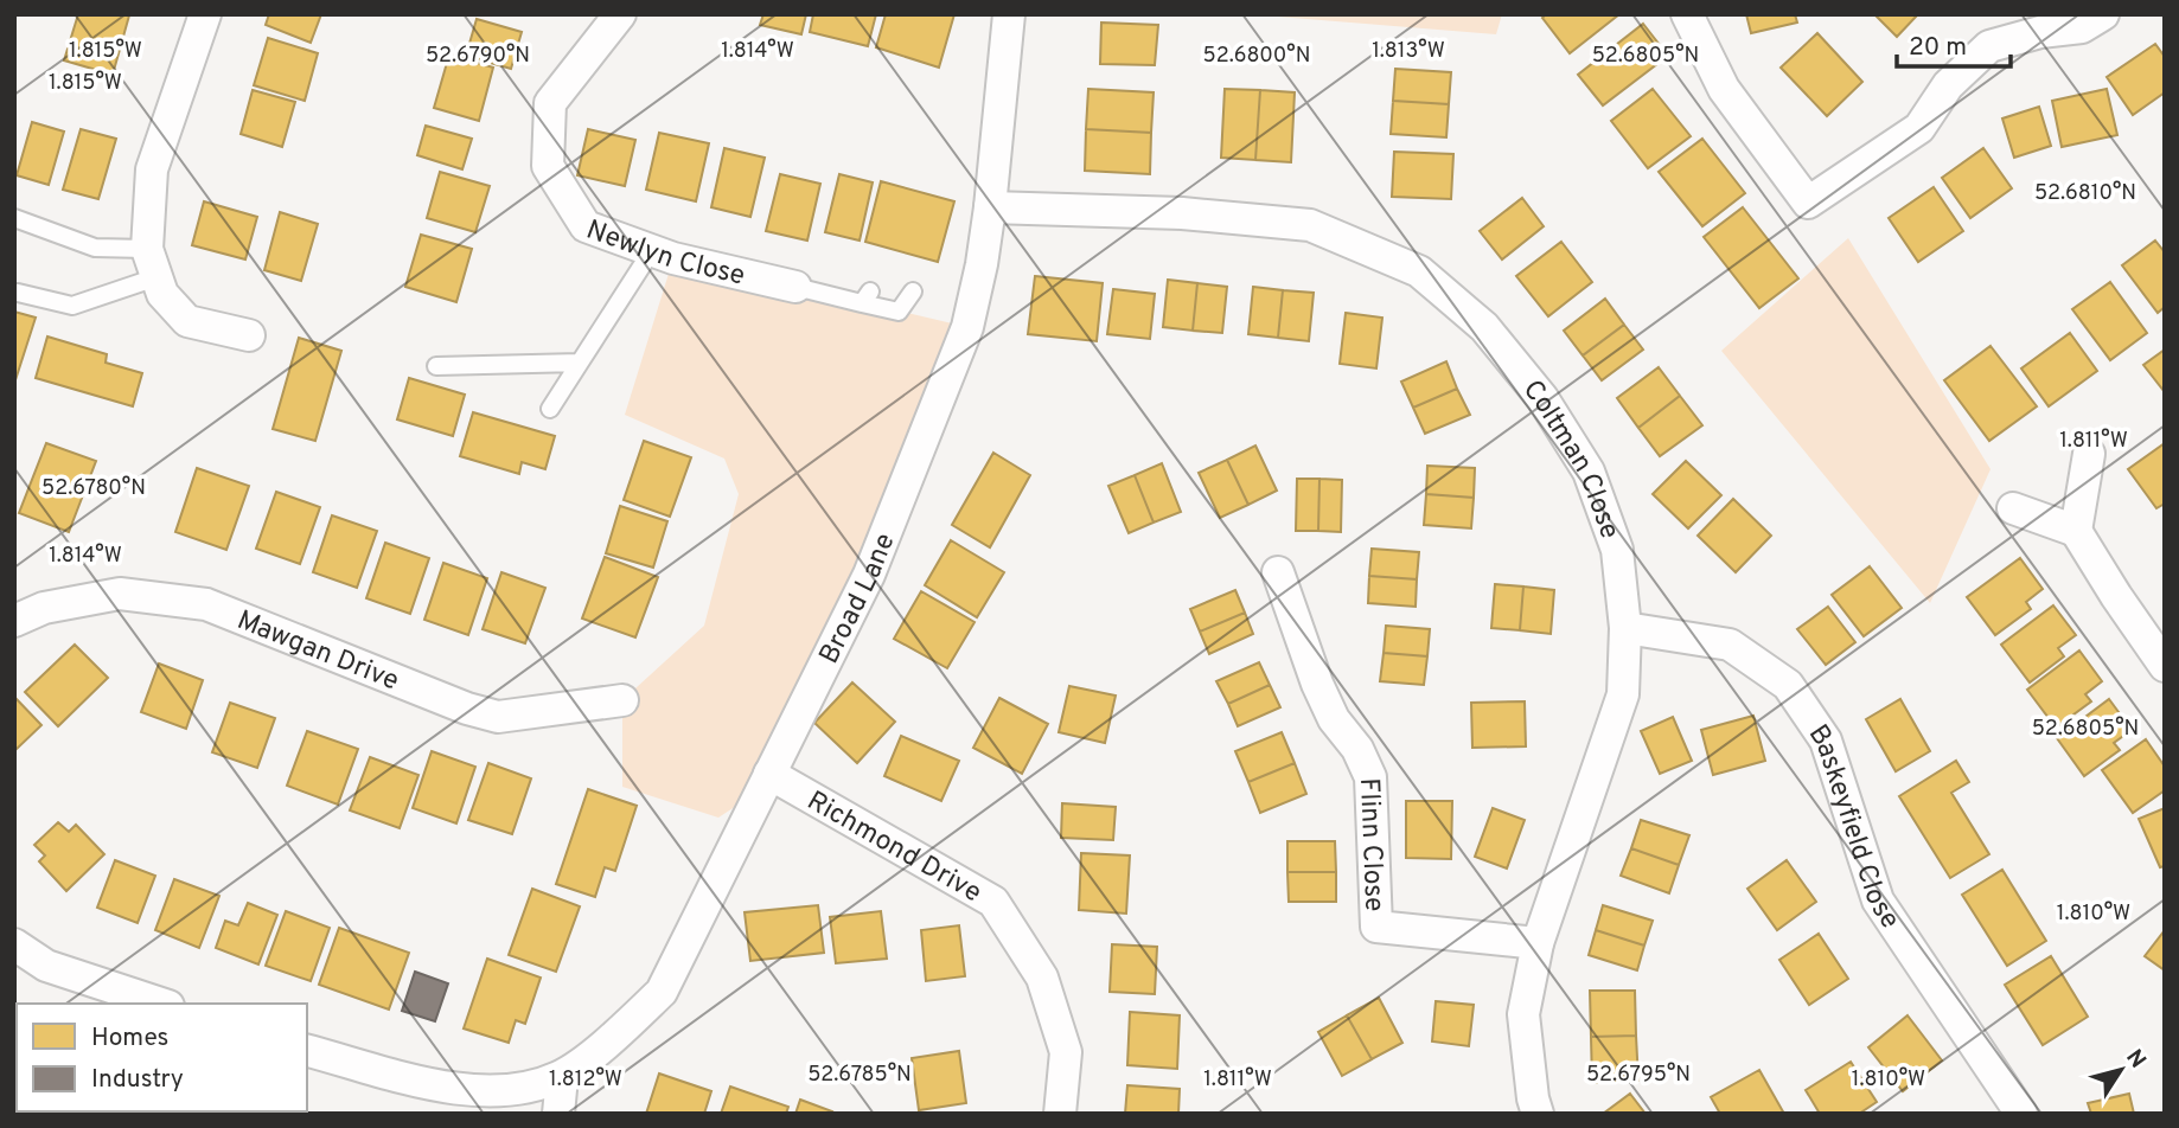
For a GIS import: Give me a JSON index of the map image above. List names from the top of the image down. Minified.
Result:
{"streets":{"street":["Newlyn Close","Coltman Close","Broad Lane","Mawgan Drive","Baskeyfield Close","Richmond Drive","Flinn Close"]},"crossings":[["Coltman Close","Broad Lane"],["Coltman Close","Baskeyfield Close"],["Coltman Close","Flinn Close"],["Broad Lane","Richmond Drive"]],"legend":["Homes","Industry"],"scale_bar":"20 m","north":"top right","coordinates":["1.815°W","1.814°W","1.813°W","52.6790°N","52.6800°N","52.6805°N","52.6810°N","1.811°W","52.6780°N","1.810°W","52.6785°N","52.6795°N","1.812°W"]}
